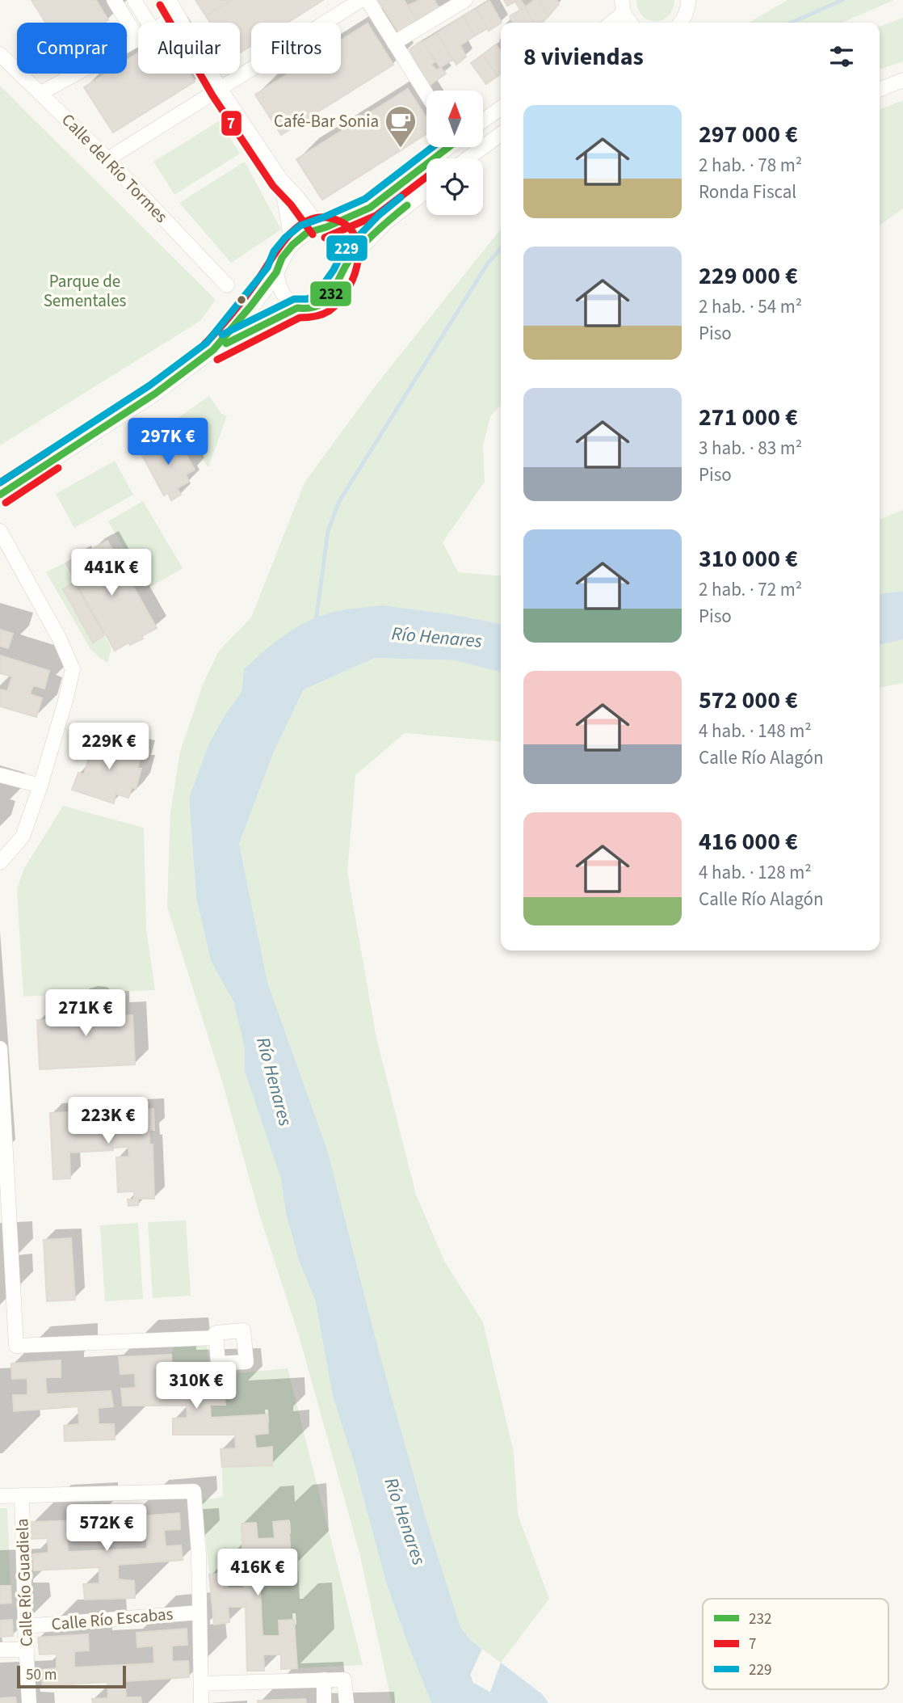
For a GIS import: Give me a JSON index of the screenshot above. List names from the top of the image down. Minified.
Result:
{"streets":{"street":["Calle del Río Tormes","Calle Río Guadiela","Calle Río Escabas"]},"crossings":[["Calle Río Guadiela","Calle Río Escabas"]],"water":["Río Henares"],"parks":["Parque de Sementales"],"places":{"cafe":["Café-Bar Sonia"]},"lines":["transit line 7","transit line 232","transit line 229"],"legend":["232","7","229"],"scale_bar":"50 m","north":"top","page":{"chip":["Comprar","Alquilar","Filtros"],"heading":"8 viviendas","list":[{"name":"297 000 €","note":"2 hab. · 78 m² · Ronda Fiscal"},{"name":"229 000 €","note":"2 hab. · 54 m² · Piso"},{"name":"271 000 €","note":"3 hab. · 83 m² · Piso"},{"name":"310 000 €","note":"2 hab. · 72 m² · Piso"},{"name":"572 000 €","note":"4 hab. · 148 m² · Calle Río Alagón"},{"name":"416 000 €","note":"4 hab. · 128 m² · Calle Río Alagón"}],"price":["297K €","441K €","229K €","271K €","223K €","310K €","572K €","416K €"],"scale":"50 m"}}
